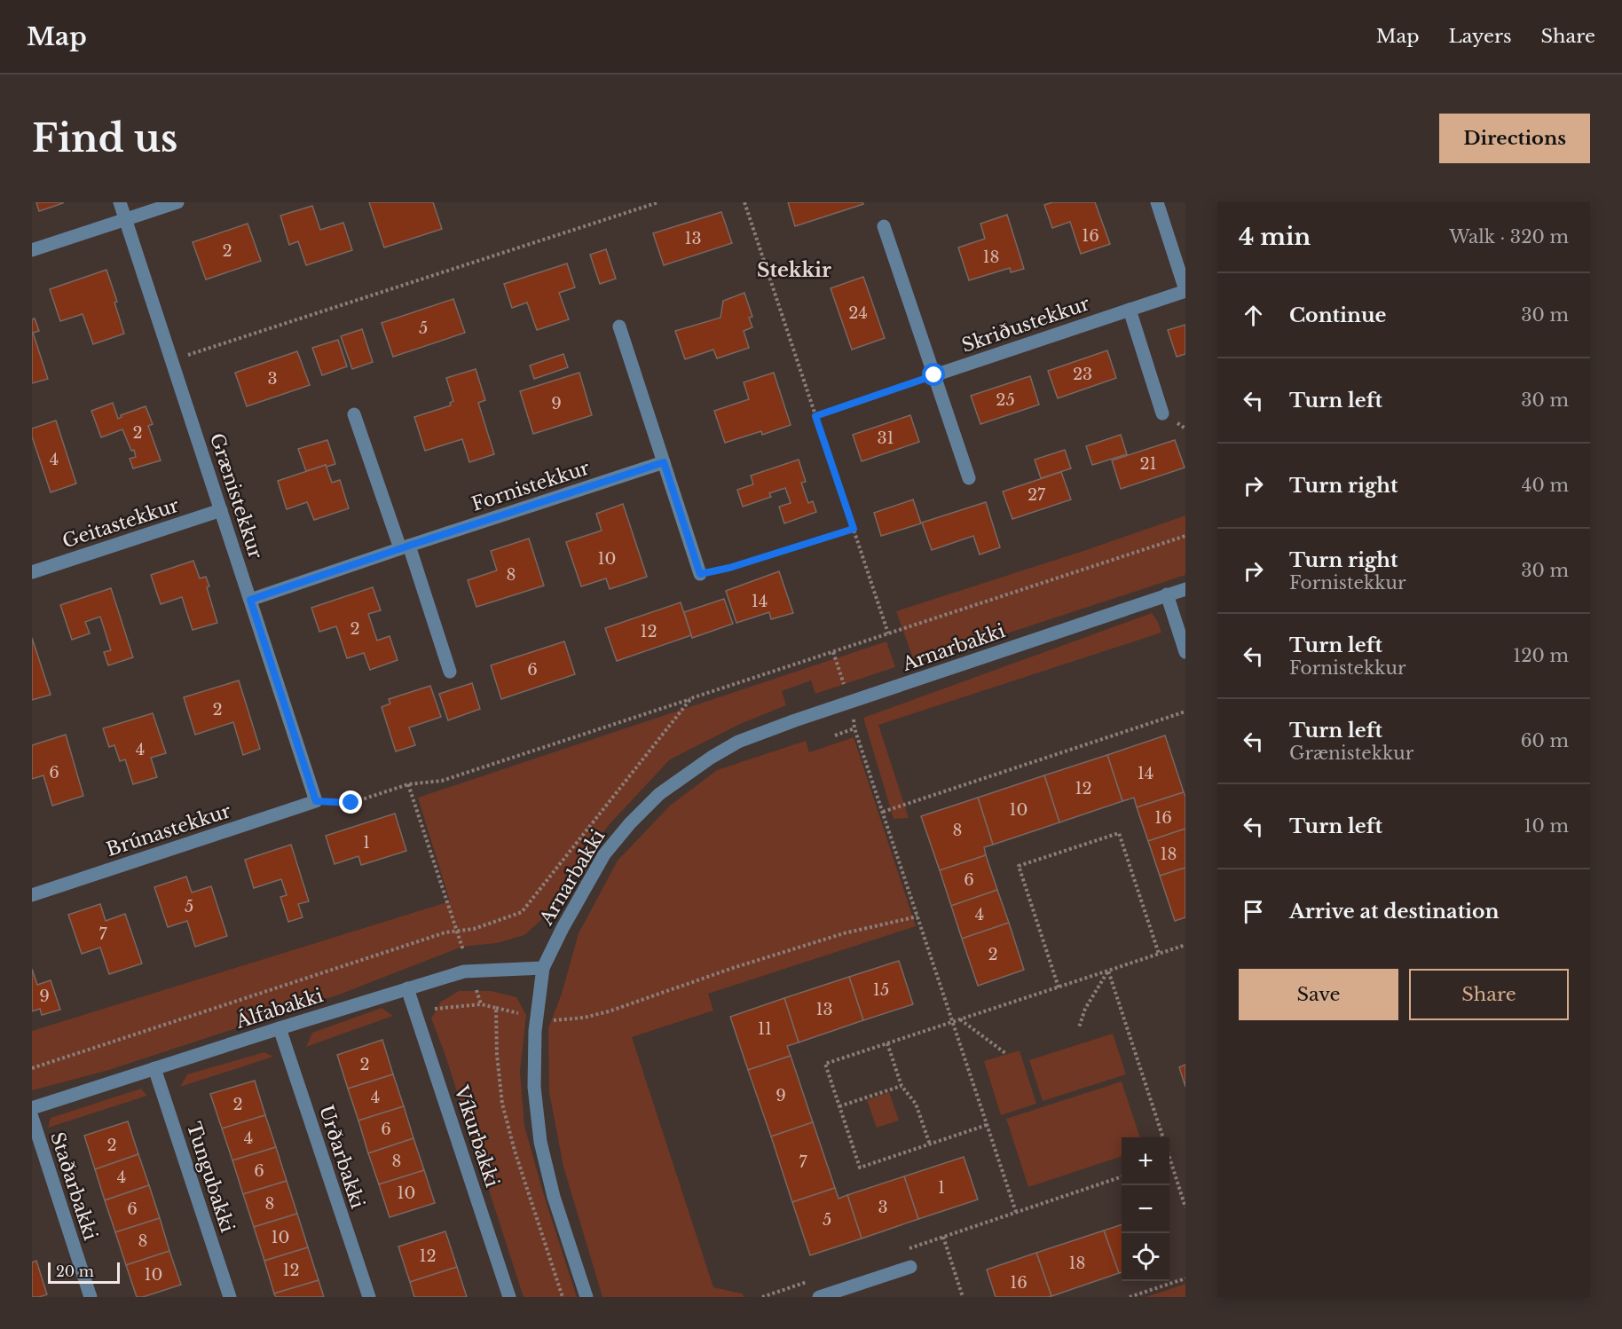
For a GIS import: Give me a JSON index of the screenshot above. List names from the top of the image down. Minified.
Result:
{"streets":{"street":["Skriðustekkur","Fornistekkur","Grænistekkur","Geitastekkur","Arnarbakki","Brúnastekkur","Álfabakki","Víkurbakki","Urðarbakki","Tungubakki","Staðarbakki"]},"crossings":[["Fornistekkur","Grænistekkur"],["Grænistekkur","Geitastekkur"],["Grænistekkur","Brúnastekkur"],["Arnarbakki","Álfabakki"],["Álfabakki","Víkurbakki"],["Álfabakki","Urðarbakki"],["Álfabakki","Tungubakki"]],"districts":["Stekkir"],"house_numbers":["16","13","2","18","24","5","23","3","25","9","2","31","4","21","27","10","8","14","2","12","6","2","4","6","14","12","10","16","8","1","18","6","5","4","7","2","15","9","13","11","2","9","4","2","6","4","2","8","7","6","4","1","10","8","3","6","5","10","8","12","18","12","10","16"],"scale_bar":"20 m","page":{"header":"Map","nav":["Map","Layers","Share"],"buttons":["Directions",["Save","Share"]],"title":"Find us","heading":["4 min","Walk · 320 m"],"list":[["Continue","30 m"],["Turn left","30 m"],["Turn right","40 m"],["Turn right","Fornistekkur","30 m"],["Turn left","Fornistekkur","120 m"],["Turn left","Grænistekkur","60 m"],["Turn left","10 m"],"Arrive at destination"],"map_buttons":["+","−"],"scale":"20 m"}}
